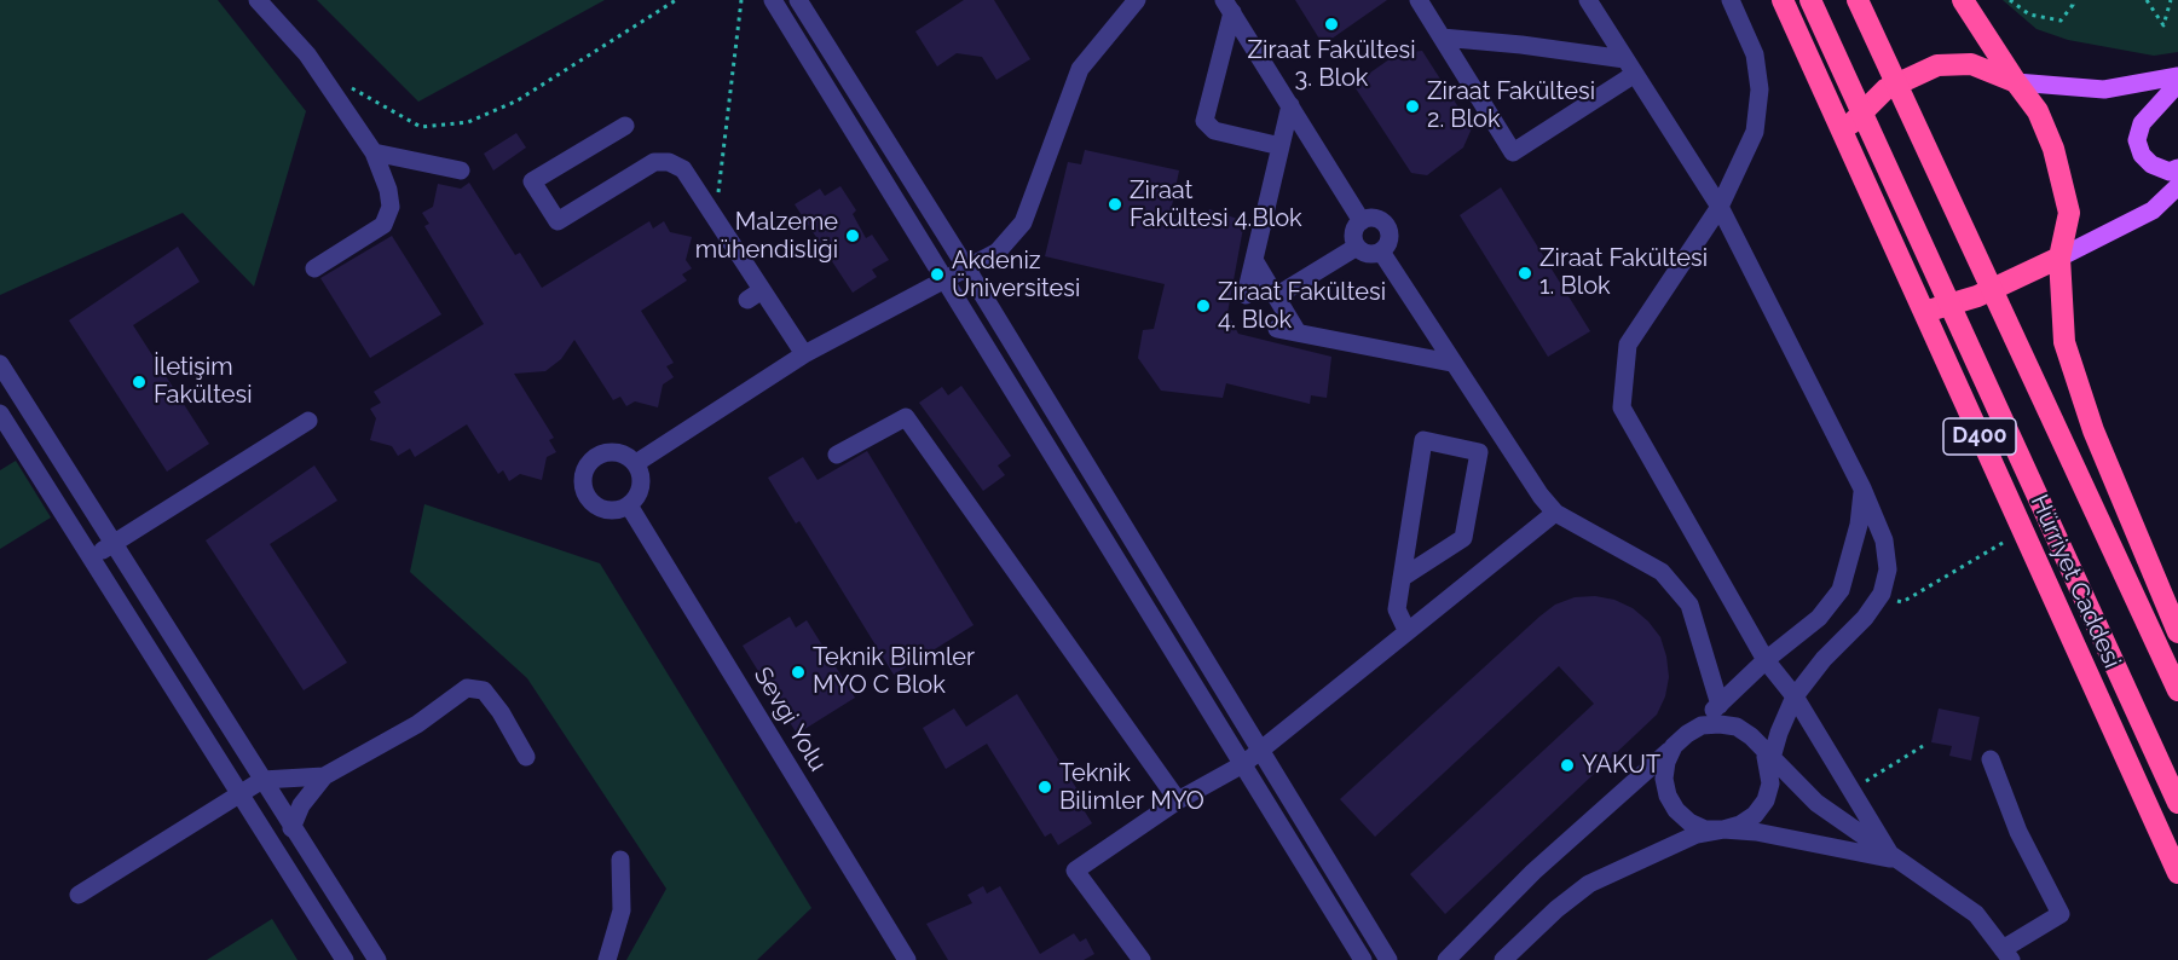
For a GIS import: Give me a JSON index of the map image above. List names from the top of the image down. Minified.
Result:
{"streets":{"highway":["D400","Hürriyet Caddesi"],"street":["Sevgi Yolu"]},"places":["Ziraat Fakültesi 3. Blok","Ziraat Fakültesi 2. Blok","Ziraat Fakültesi 4.Blok","Malzeme mühendisliği","Ziraat Fakültesi 1. Blok","Akdeniz Üniversitesi","Ziraat Fakültesi 4. Blok","İletişim Fakültesi","Teknik Bilimler MYO C Blok","YAKUT","Teknik Bilimler MYO"]}
